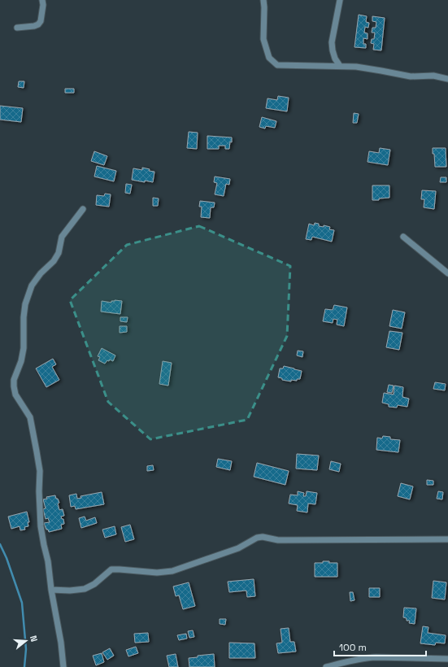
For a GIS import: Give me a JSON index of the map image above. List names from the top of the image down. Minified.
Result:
{"scale_bar":"100 m","north":"right"}
